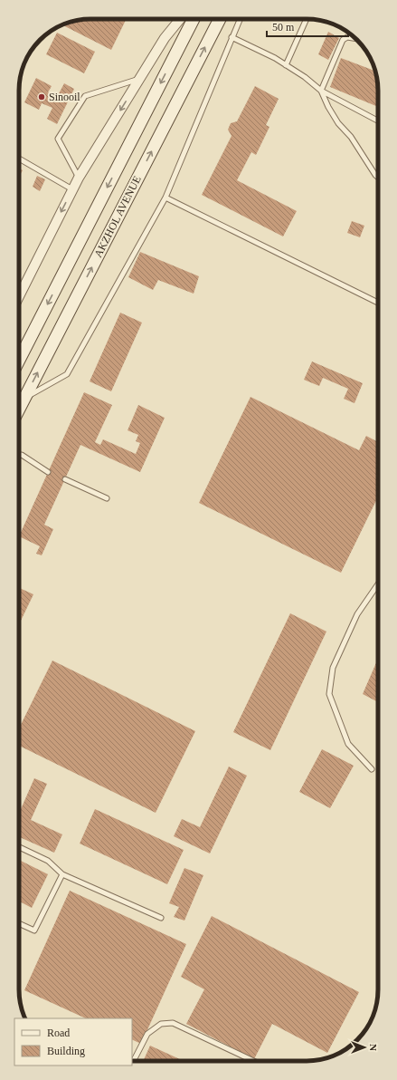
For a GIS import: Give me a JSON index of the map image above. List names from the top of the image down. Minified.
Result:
{"streets":{"main road":["AKZHOL AVENUE"]},"places":["Sinooil"],"legend":["Road","Building"],"scale_bar":"50 m","north":"right"}
